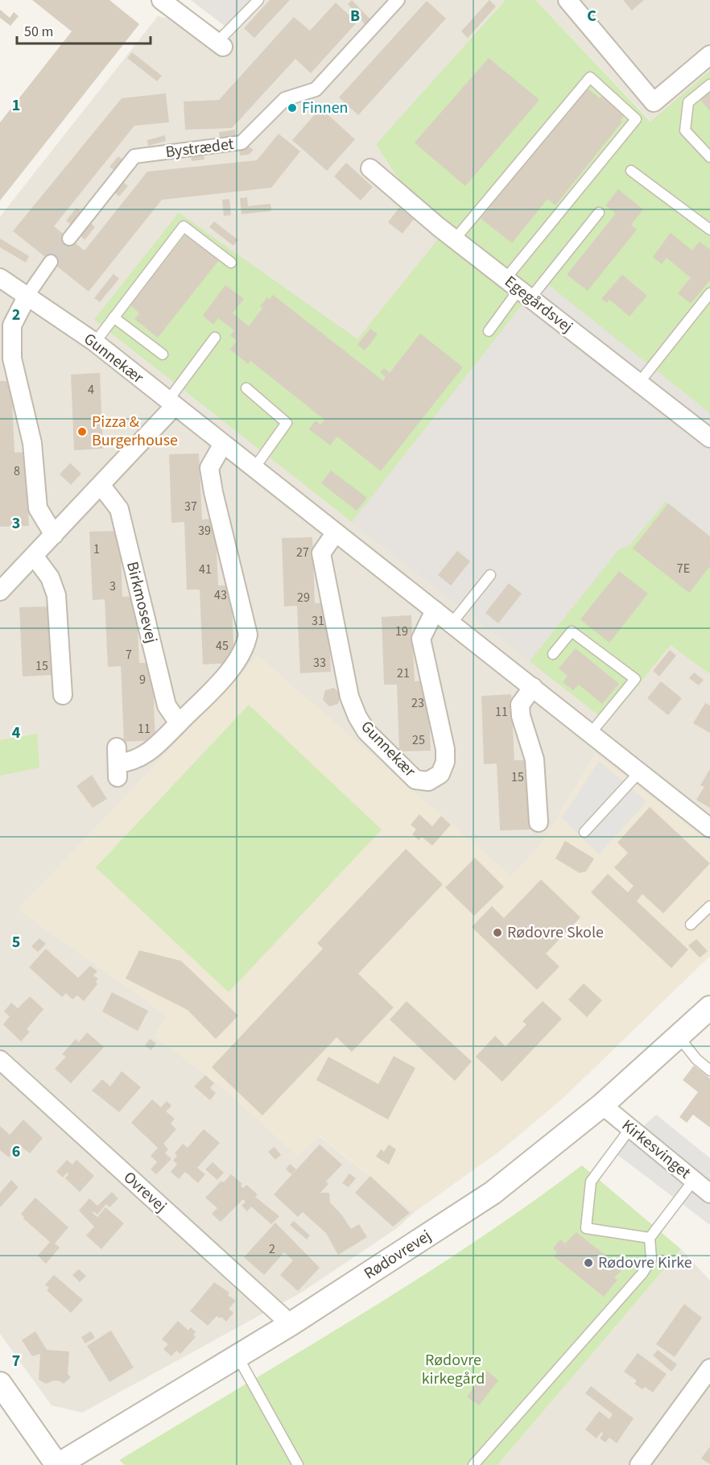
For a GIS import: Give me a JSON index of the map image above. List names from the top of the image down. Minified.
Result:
{"streets":{"street":["Bystrædet","Egegårdsvej","Gunnekær","Birkmosevej","Kirkesvinget","Ovrevej","Rødovrevej"]},"crossings":[["Kirkesvinget","Rødovrevej"],["Ovrevej","Rødovrevej"]],"parks":["Rødovre kirkegård"],"places":["Finnen","Pizza & Burgerhouse","Rødovre Skole","Rødovre Kirke"],"house_numbers":["4","8","37","39","1","27","7E","41","3","43","29","31","19","45","7","33","15","21","9","23","11","11","25","15","2"],"scale_bar":"50 m","grid":{"columns":["B","C"],"rows":["1","2","3","4","5","6","7"]}}
